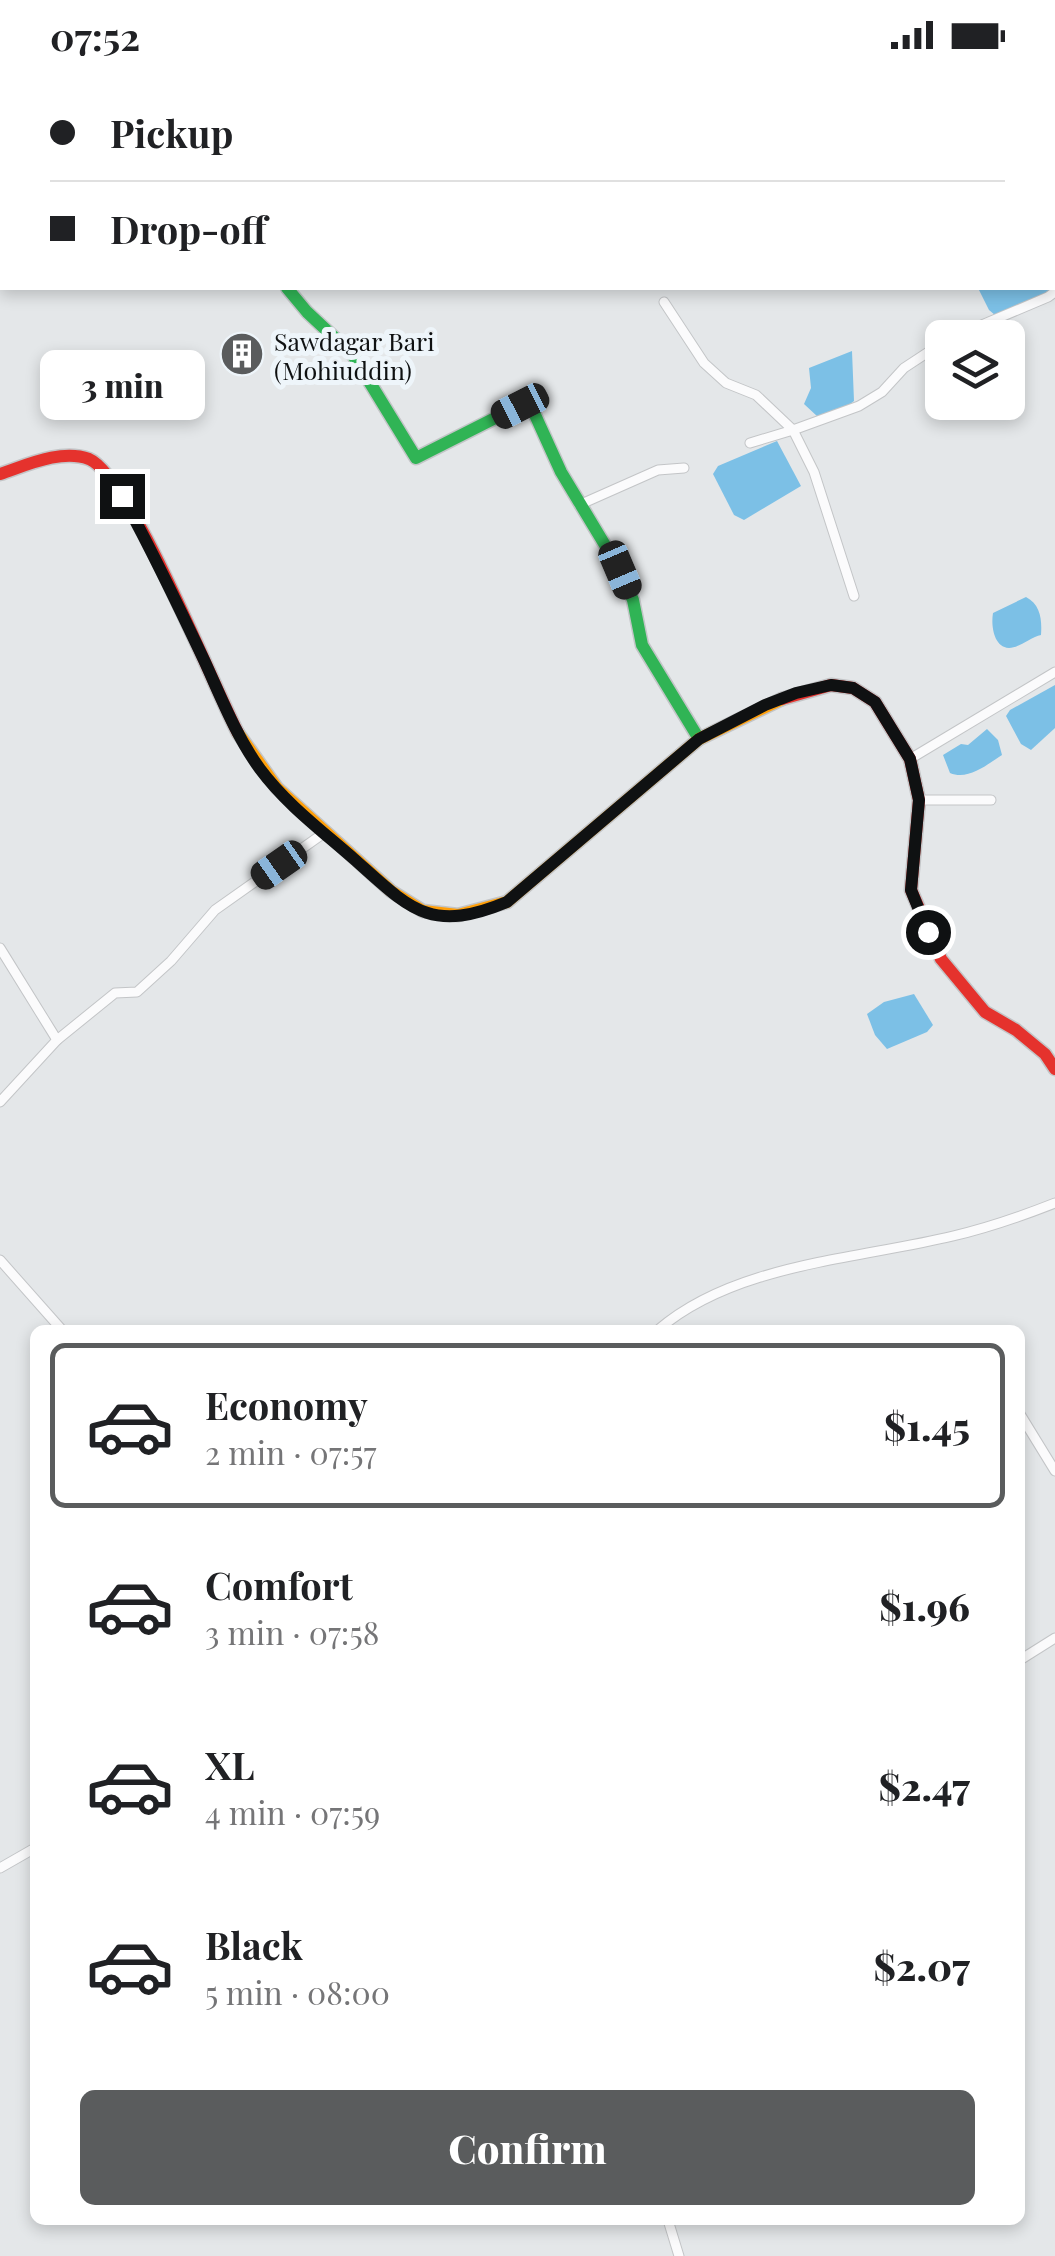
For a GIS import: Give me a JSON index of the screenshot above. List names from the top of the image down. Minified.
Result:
{"places":{"building":["Sawdagar Bari (Mohiuddin)"]},"page":{"status":"07:52","banner":["Pickup","Drop-off"],"bubble":"3 min","list":[{"name":"Economy","note":"2 min · 07:57","value":"$1.45"},{"name":"Comfort","note":"3 min · 07:58","value":"$1.96"},{"name":"XL","note":"4 min · 07:59","value":"$2.47"},{"name":"Black","note":"5 min · 08:00","value":"$2.07"}],"buttons":"Confirm"}}
